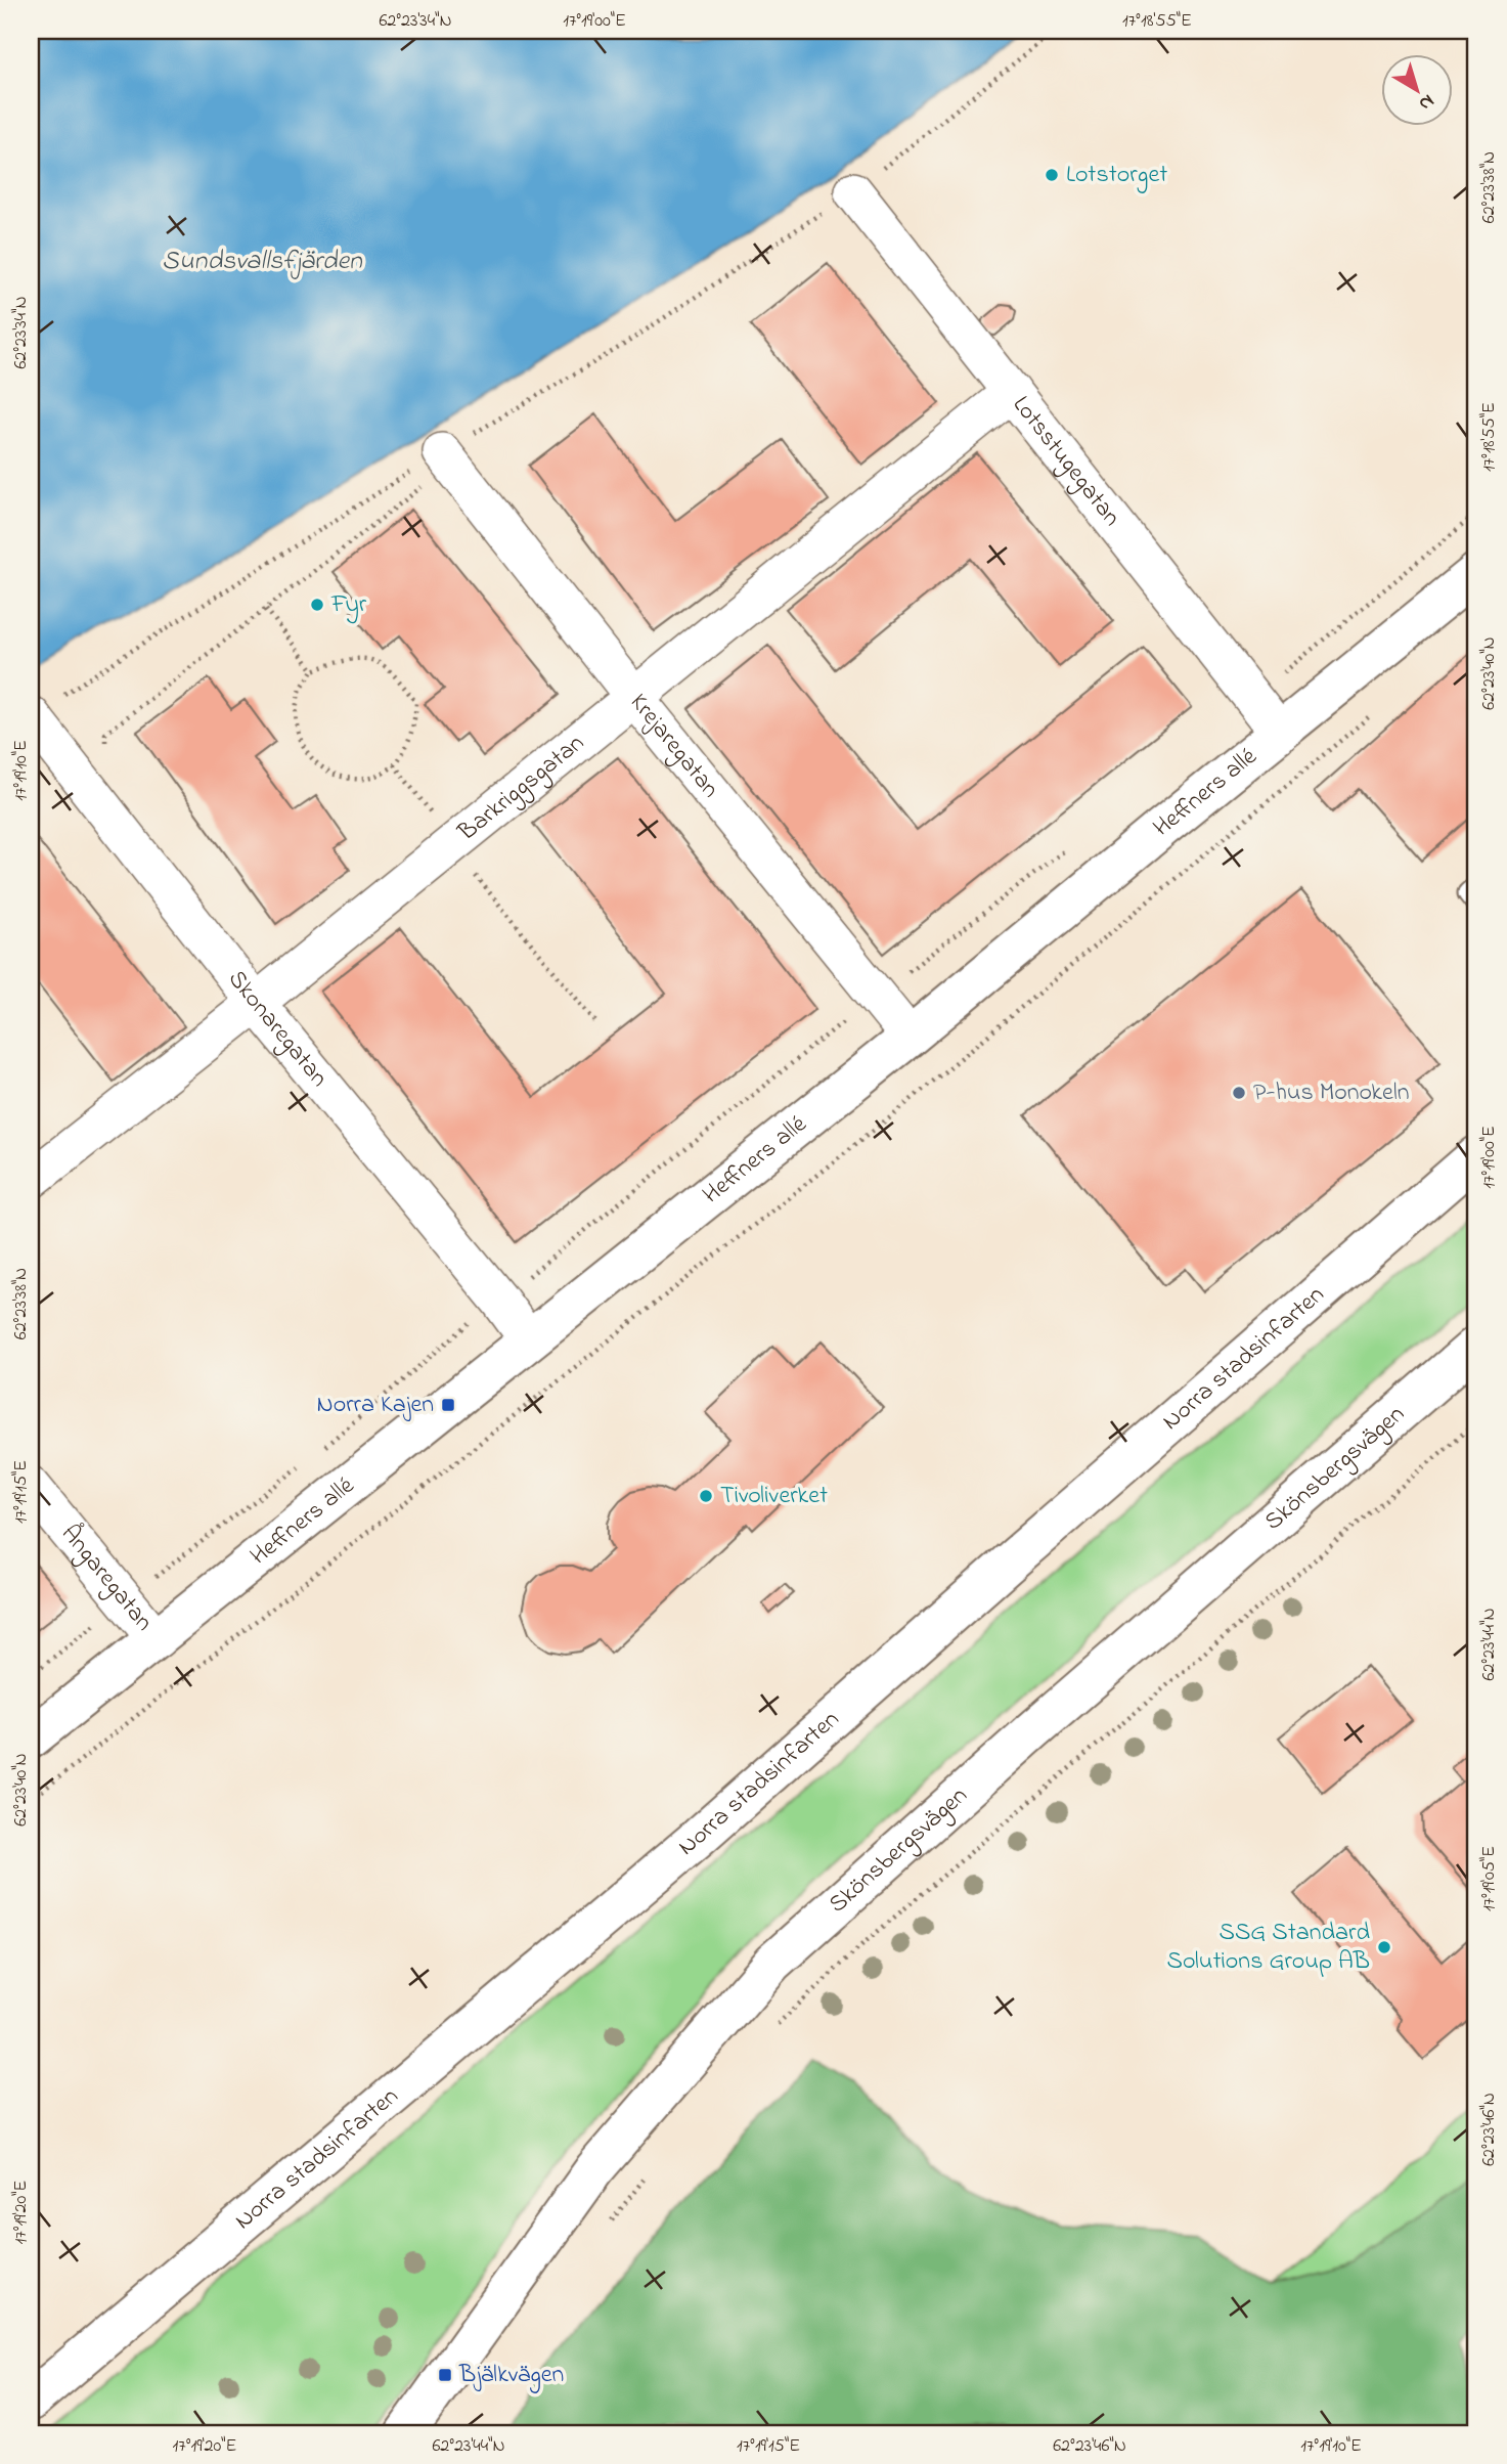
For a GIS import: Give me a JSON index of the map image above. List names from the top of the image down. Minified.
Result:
{"streets":{"main road":["Heffners allé","Norra stadsinfarten","Skönsbergsvägen"],"street":["Lotsstugegatan","Krejaregatan","Barkriggsgatan","Skonaregatan","Ångaregatan"]},"crossings":[["Lotsstugegatan","Barkriggsgatan"],["Lotsstugegatan","Heffners allé"],["Krejaregatan","Barkriggsgatan"],["Krejaregatan","Heffners allé"],["Barkriggsgatan","Skonaregatan"],["Heffners allé","Skonaregatan"],["Heffners allé","Ångaregatan"]],"water":["Sundsvallsfjärden"],"places":{"other":["Lotstorget","Fyr","P-hus Monokeln","Tivoliverket","SSG Standard Solutions Group AB"],"transit":["Norra Kajen","Bjälkvägen"]},"north":"bottom right","coordinates":["62°23'34\"N","17°19'00\"E","17°18'55\"E","62°23'38\"N","62°23'40\"N","17°19'10\"E","17°19'15\"E","62°23'44\"N","17°19'05\"E","62°23'46\"N","17°19'20\"E"]}
